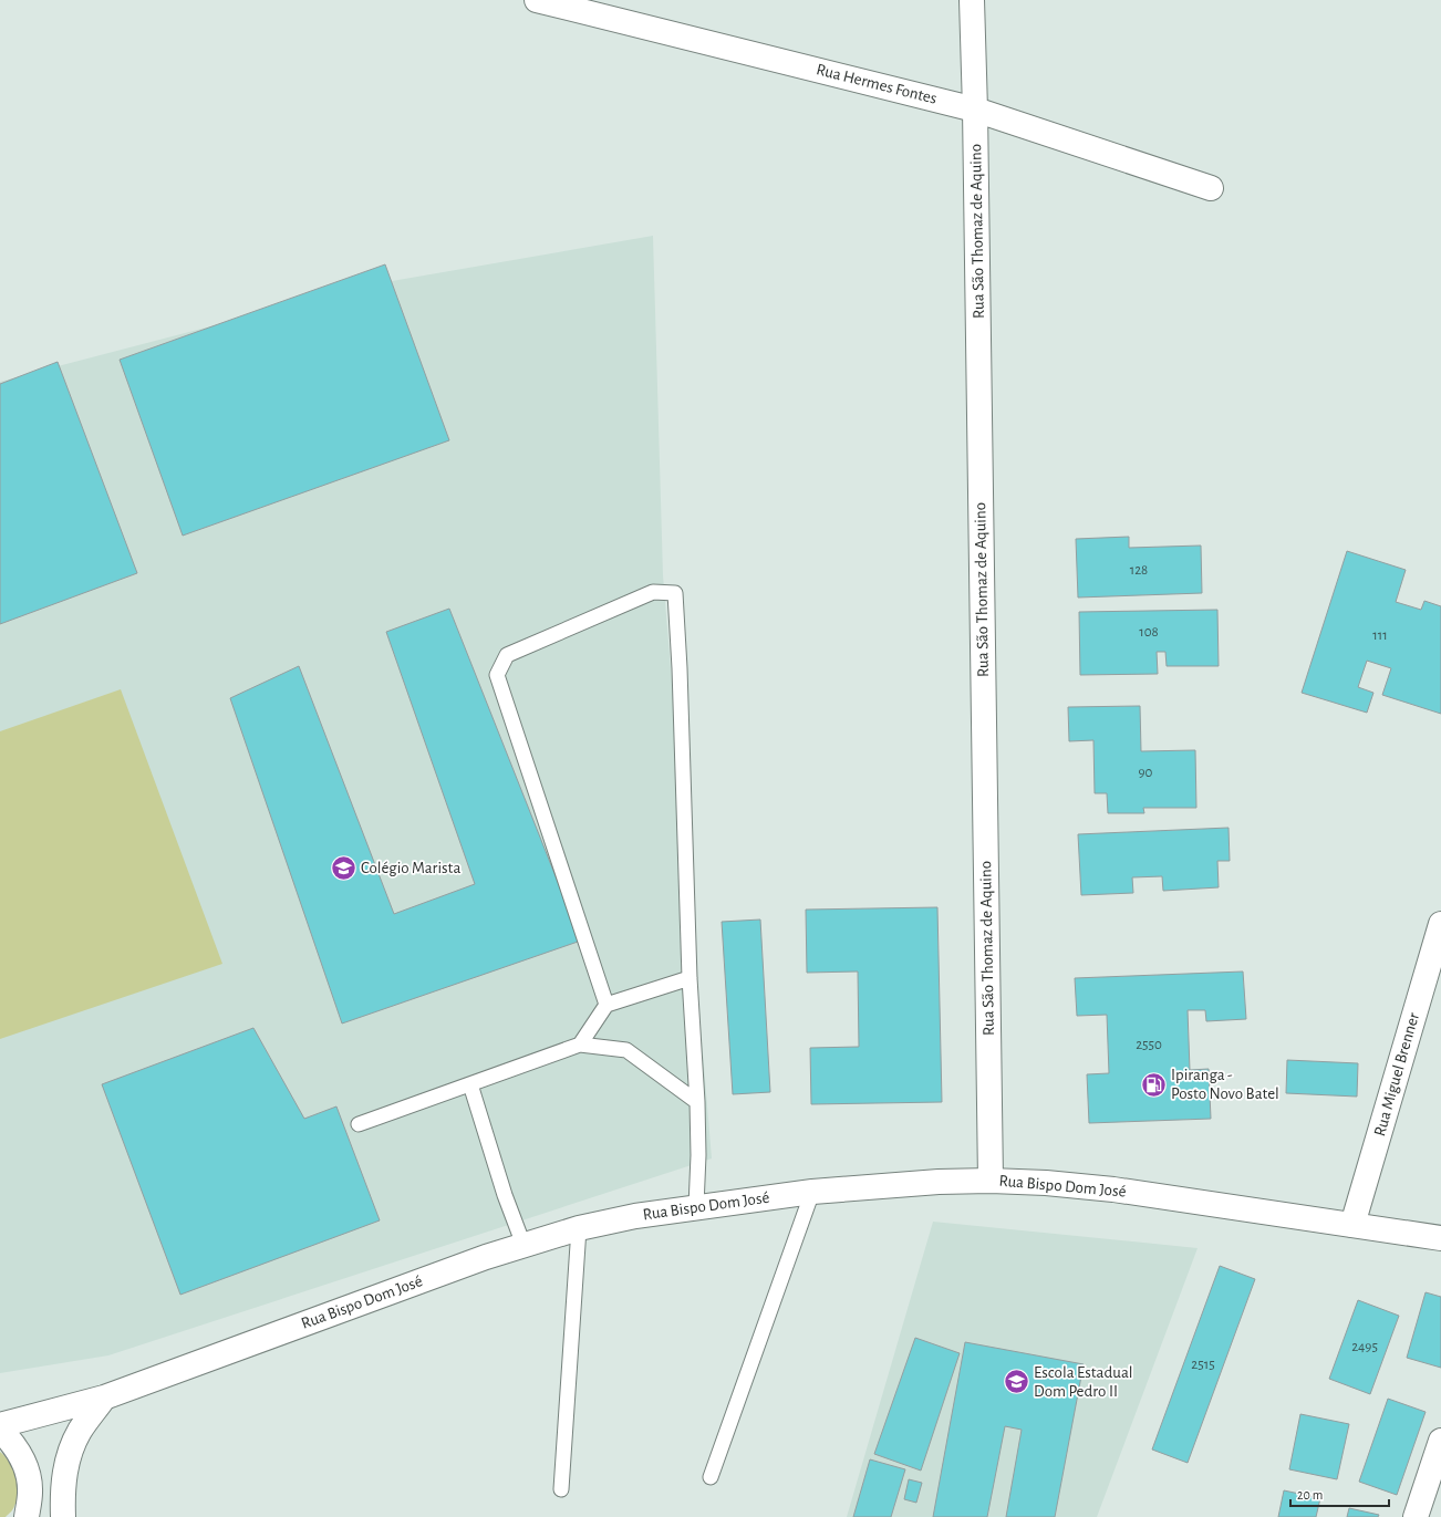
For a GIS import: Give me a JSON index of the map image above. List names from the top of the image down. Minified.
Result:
{"streets":{"street":["Rua Hermes Fontes","Rua São Thomaz de Aquino","Rua Miguel Brenner","Rua Bispo Dom José"]},"crossings":[["Rua Hermes Fontes","Rua São Thomaz de Aquino"],["Rua São Thomaz de Aquino","Rua Bispo Dom José"],["Rua Miguel Brenner","Rua Bispo Dom José"]],"places":{"school or university":["Colégio Marista","Escola Estadual Dom Pedro II"],"fuel station":["Ipiranga - Posto Novo Batel"]},"house_numbers":["128","108","111","90","2550","2495","2515"],"scale_bar":"20 m"}
